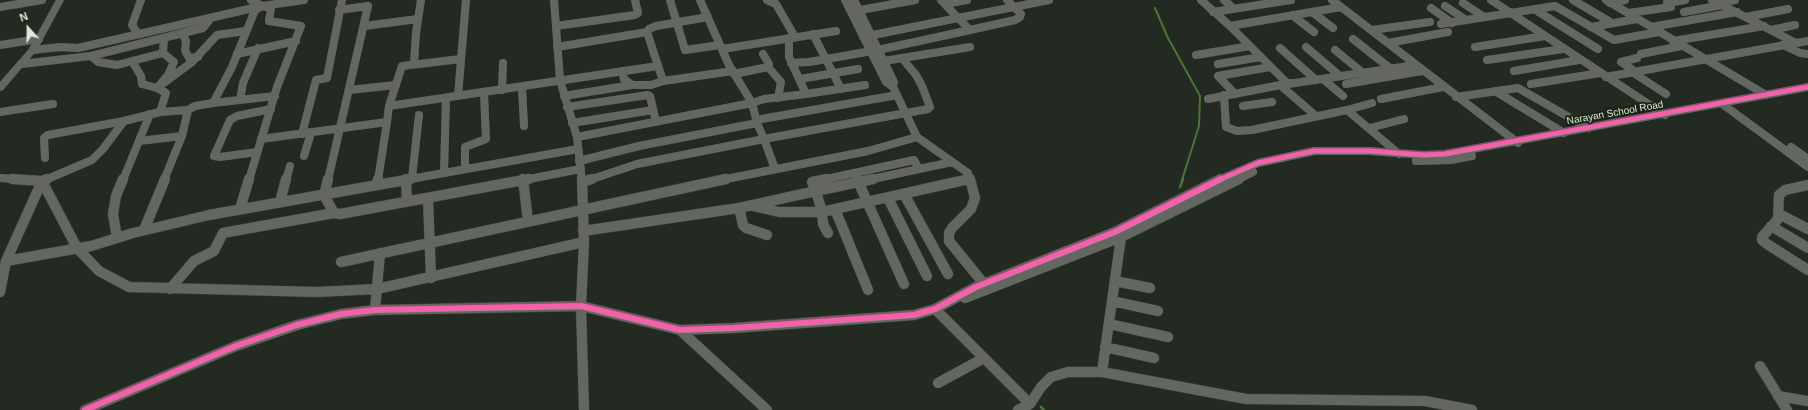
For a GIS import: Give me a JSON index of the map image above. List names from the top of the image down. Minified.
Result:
{"streets":{"street":["Narayan School Road"]},"north":"top"}
